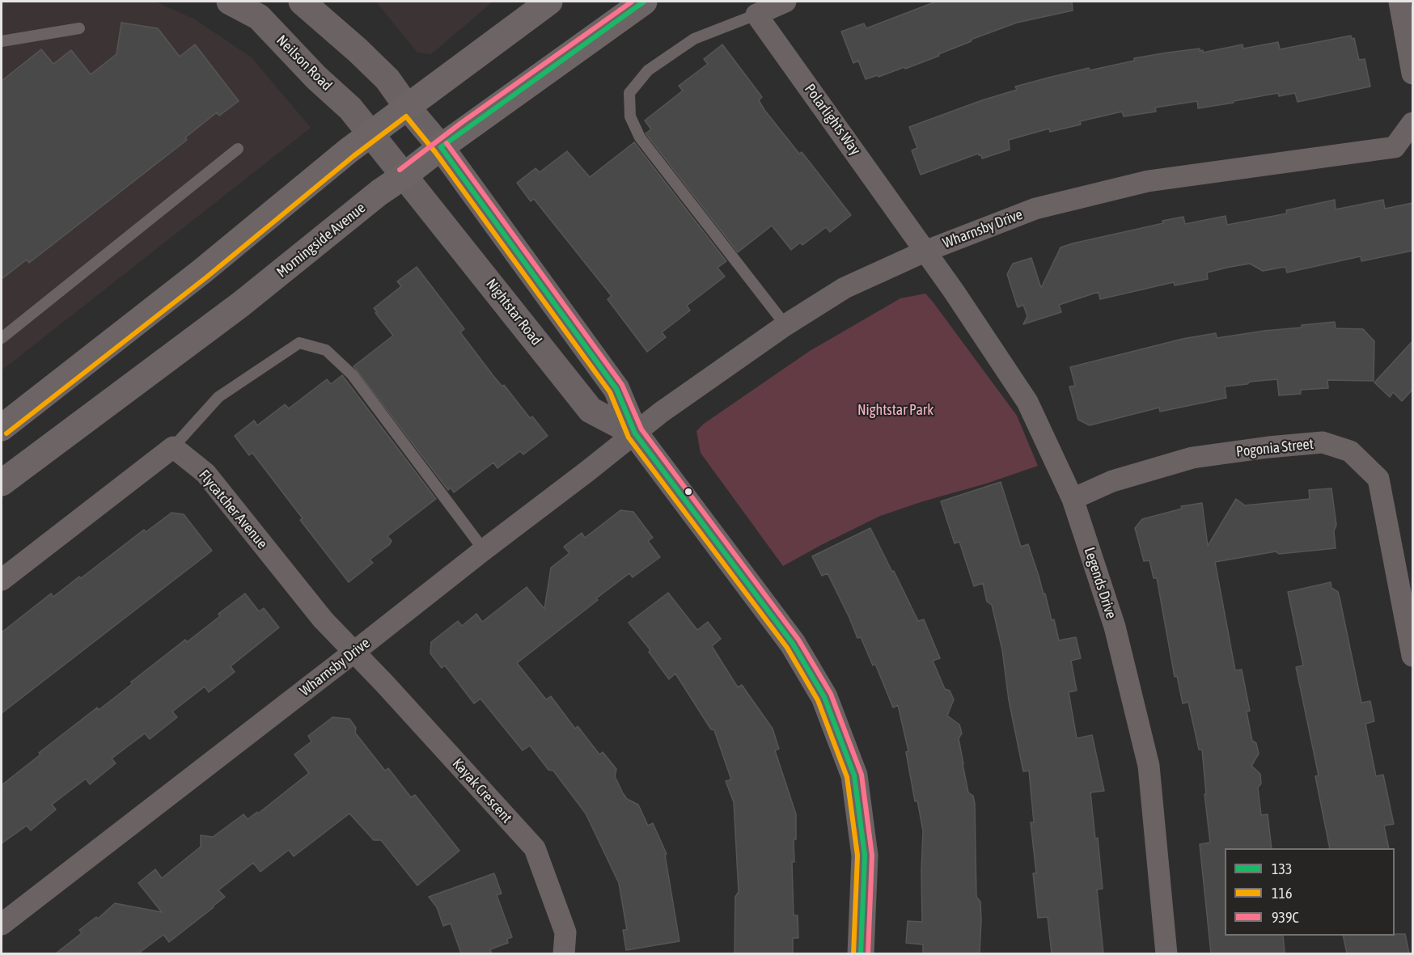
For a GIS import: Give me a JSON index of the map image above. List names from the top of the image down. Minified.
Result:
{"streets":{"main road":["Morningside Avenue"],"street":["Neilson Road","Polarlights Way","Wharnsby Drive","Nightstar Road","Pogonia Street","Flycatcher Avenue","Legends Drive","Kayak Crescent"]},"crossings":[["Neilson Road","Morningside Avenue"],["Neilson Road","Nightstar Road"],["Polarlights Way","Wharnsby Drive"],["Polarlights Way","Legends Drive"],["Wharnsby Drive","Nightstar Road"],["Wharnsby Drive","Flycatcher Avenue"],["Wharnsby Drive","Legends Drive"],["Wharnsby Drive","Kayak Crescent"],["Morningside Avenue","Nightstar Road"],["Pogonia Street","Legends Drive"],["Flycatcher Avenue","Kayak Crescent"]],"parks":["Nightstar Park"],"lines":["transit line 133","transit line 939C","transit line 116"],"legend":["133","116","939C"]}
